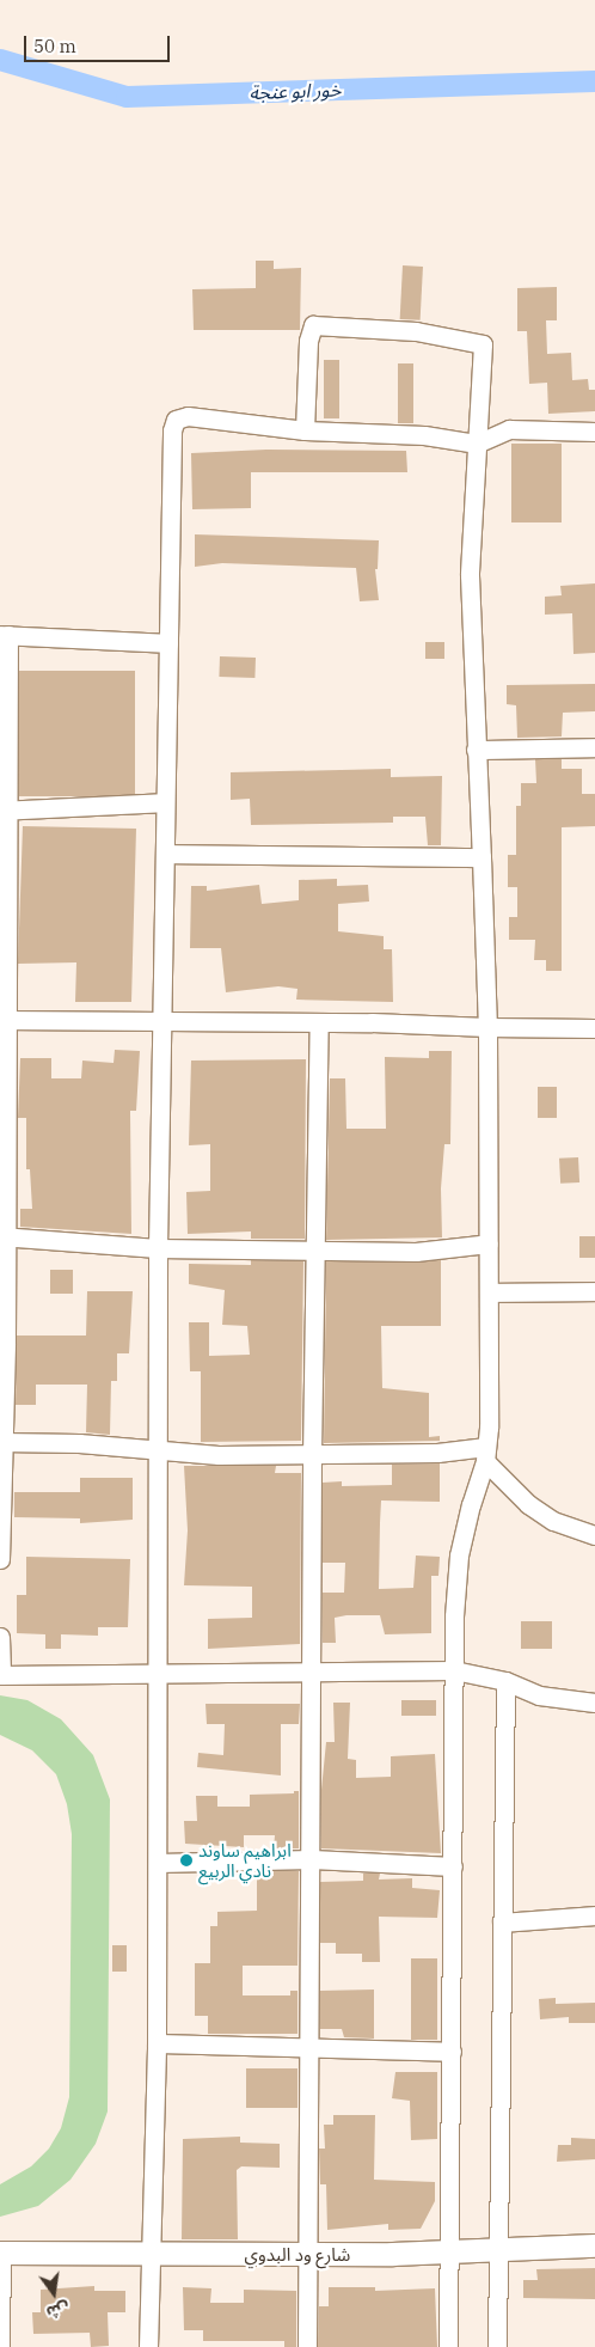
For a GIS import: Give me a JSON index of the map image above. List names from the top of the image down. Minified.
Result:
{"streets":{"street":["شارع ود البدوي"]},"water":["خور ابو عنجة"],"places":["ابراهيم ساوند نادي الربيع"],"scale_bar":"50 m","north":"bottom"}
